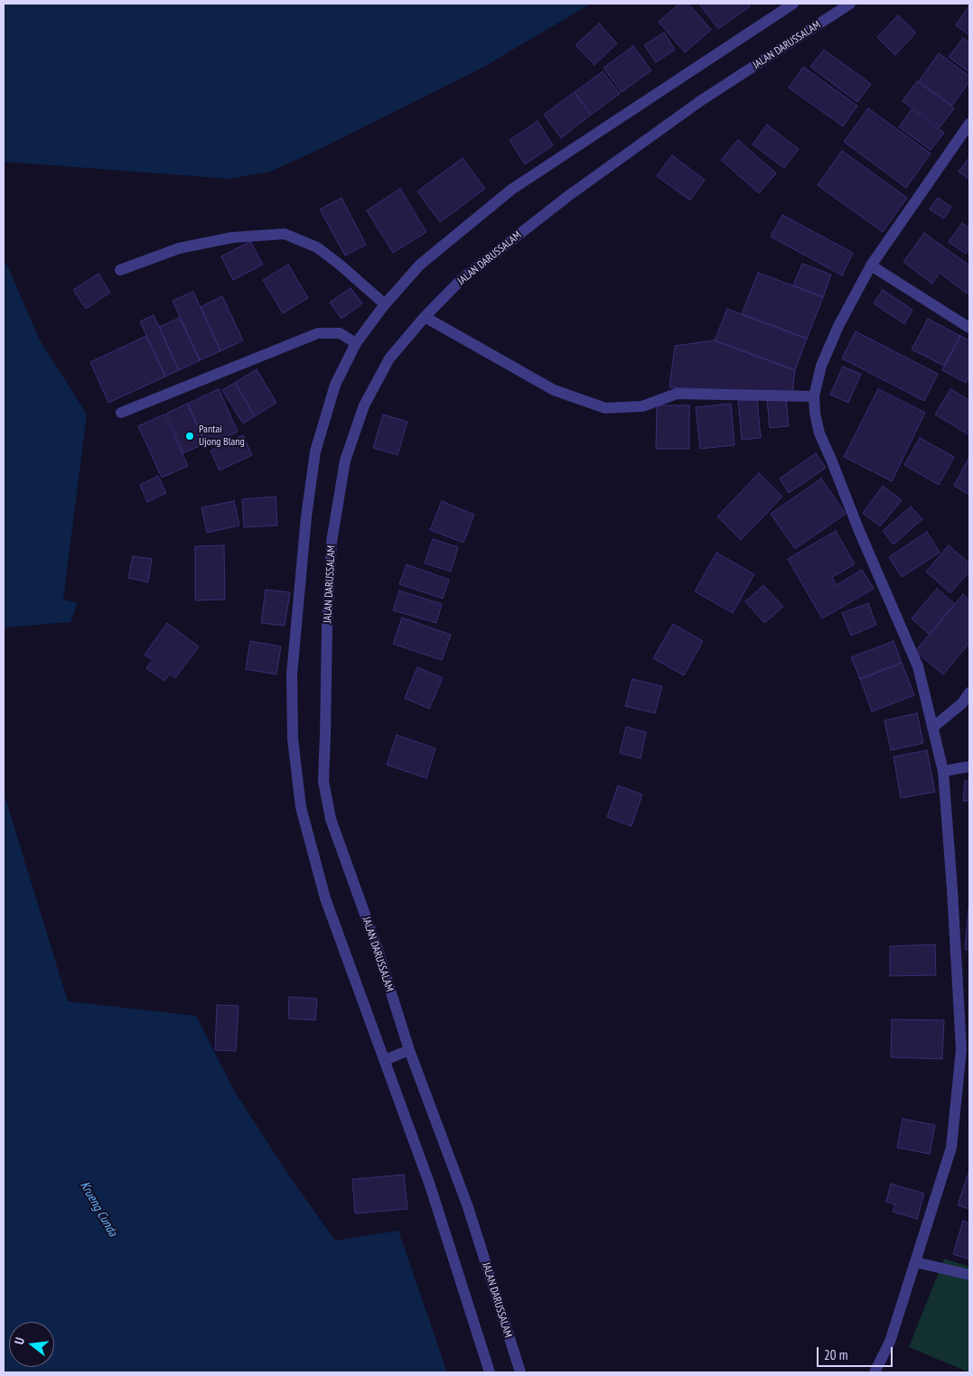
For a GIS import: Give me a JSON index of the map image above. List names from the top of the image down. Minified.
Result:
{"streets":{"street":["JALAN DARUSSALAM"]},"water":["Krueng Cunda"],"places":["Pantai Ujong Blang"],"scale_bar":"20 m","north":"left"}
